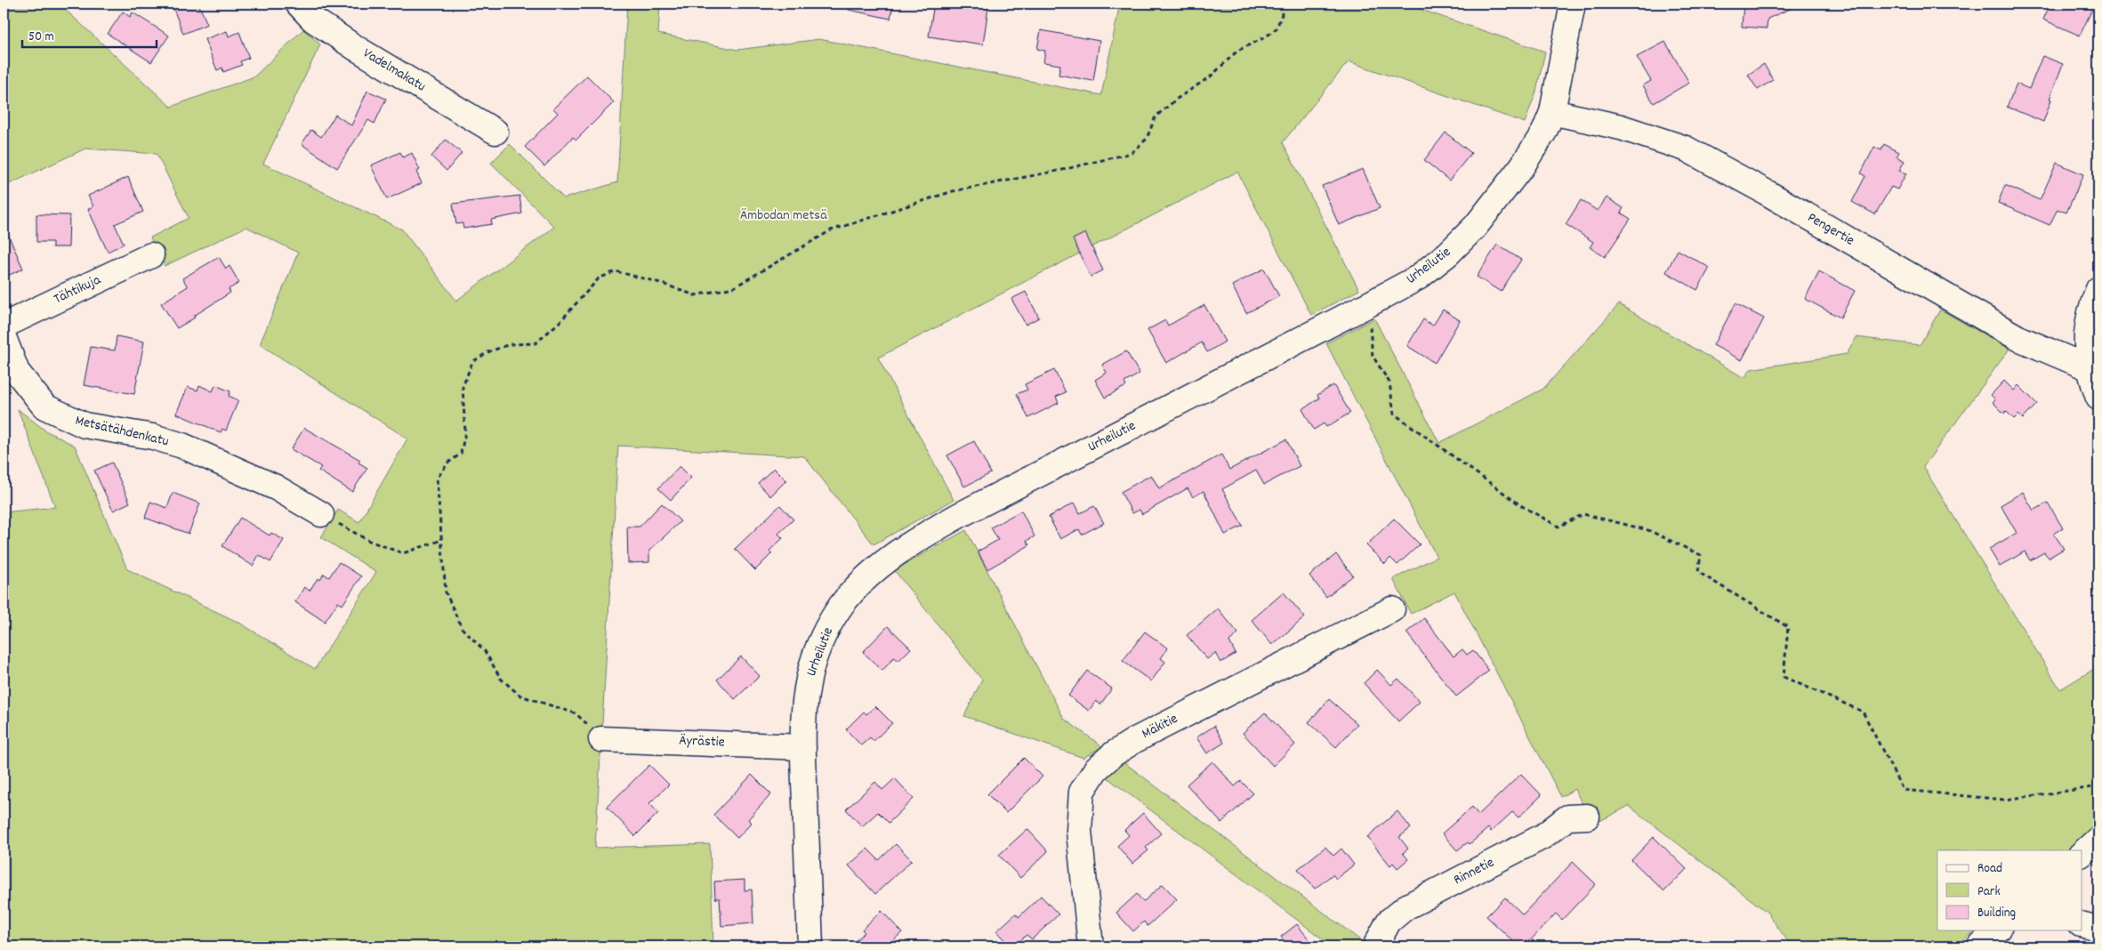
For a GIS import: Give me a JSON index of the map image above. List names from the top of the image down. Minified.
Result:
{"streets":{"street":["Vadelmakatu","Pengertie","Urheilutie","Tähtikuja","Metsätähdenkatu","Mäkitie","Äyrästie","Rinnetie"]},"crossings":[["Pengertie","Urheilutie"],["Urheilutie","Äyrästie"]],"parks":["Ämbodan metsä"],"legend":["Road","Park","Building"],"scale_bar":"50 m"}
